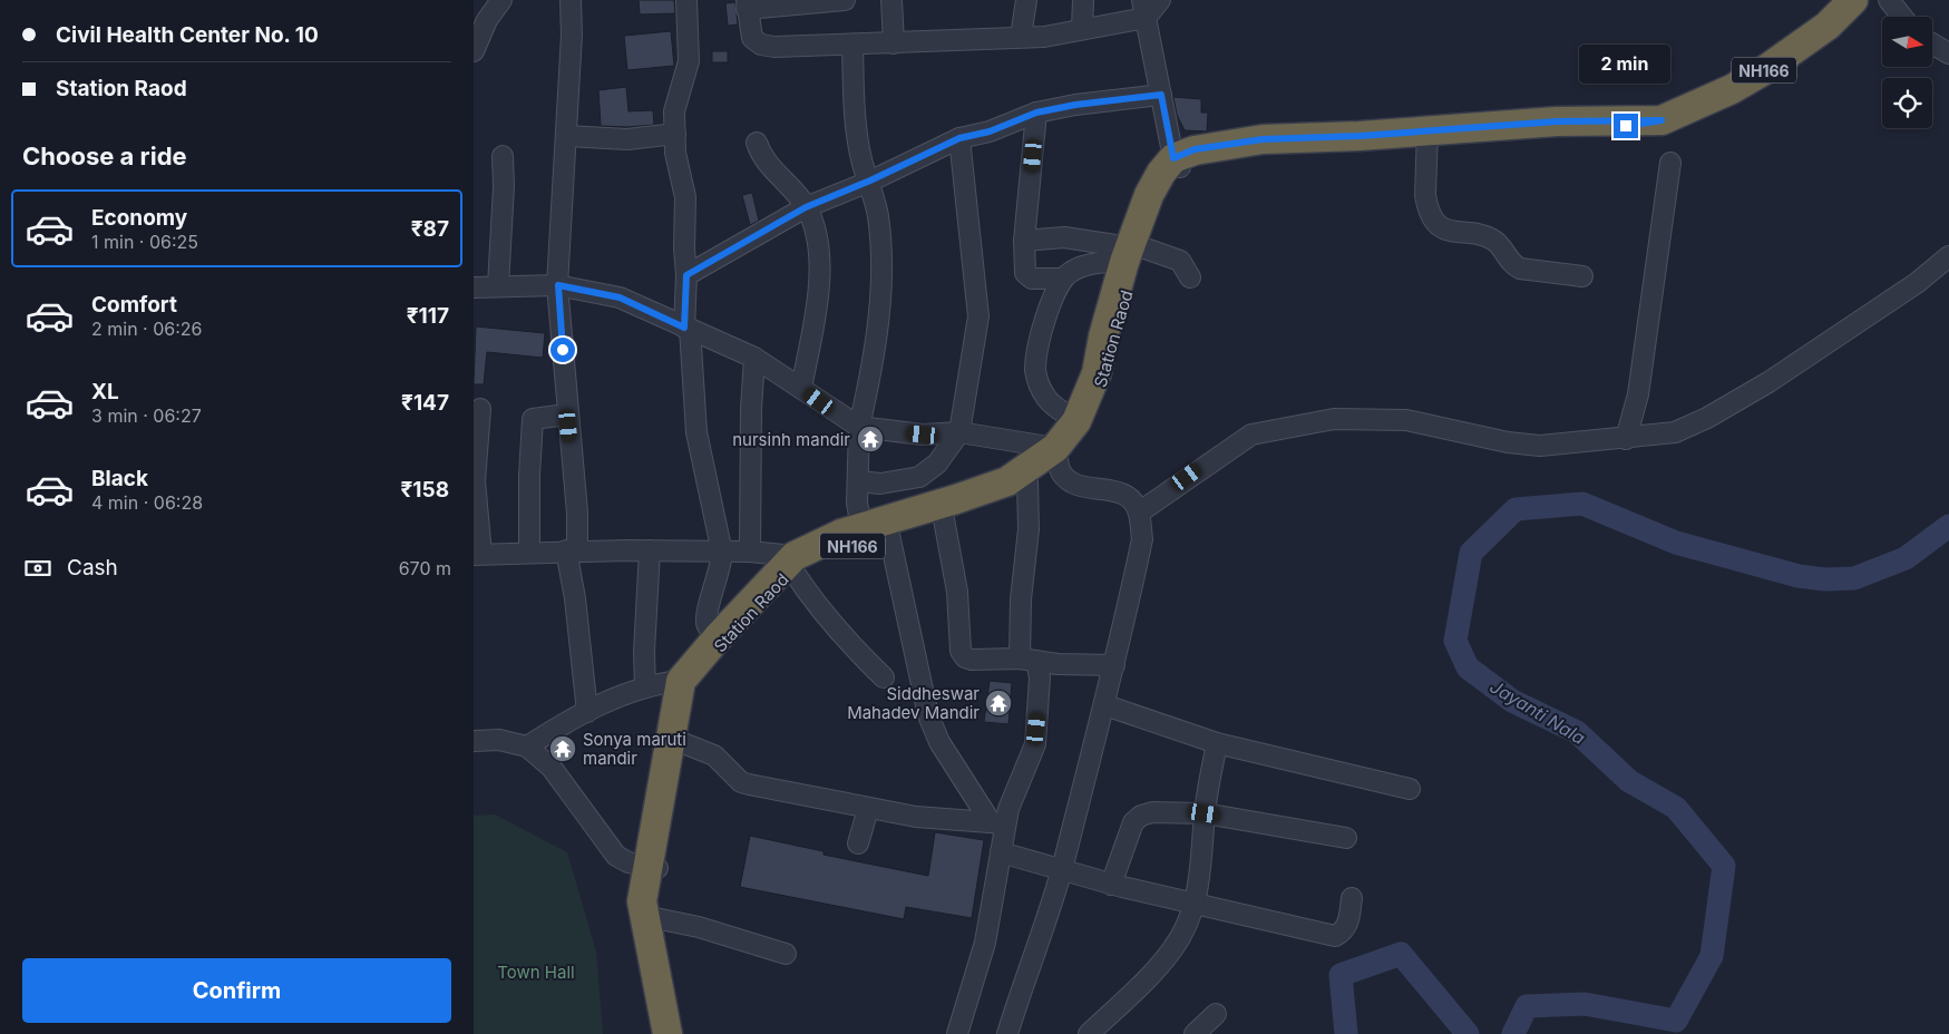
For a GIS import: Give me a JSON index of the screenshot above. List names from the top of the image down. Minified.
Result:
{"streets":{"highway":["NH166","Station Raod"]},"crossings":[["NH166","Station Raod"]],"water":["Jayanti Nala"],"parks":["Town Hall"],"places":{"temple":["nursinh mandir","Siddheswar Mahadev Mandir","Sonya maruti mandir"]},"north":"right","page":{"banner":["Civil Health Center No. 10","Station Raod"],"bubble":"2 min","heading":"Choose a ride","list":[{"name":"Economy","note":"1 min · 06:25","value":"₹87"},{"name":"Comfort","note":"2 min · 06:26","value":"₹117"},{"name":"XL","note":"3 min · 06:27","value":"₹147"},{"name":"Black","note":"4 min · 06:28","value":"₹158"}],"pay":["Cash","670 m"],"buttons":"Confirm"}}
